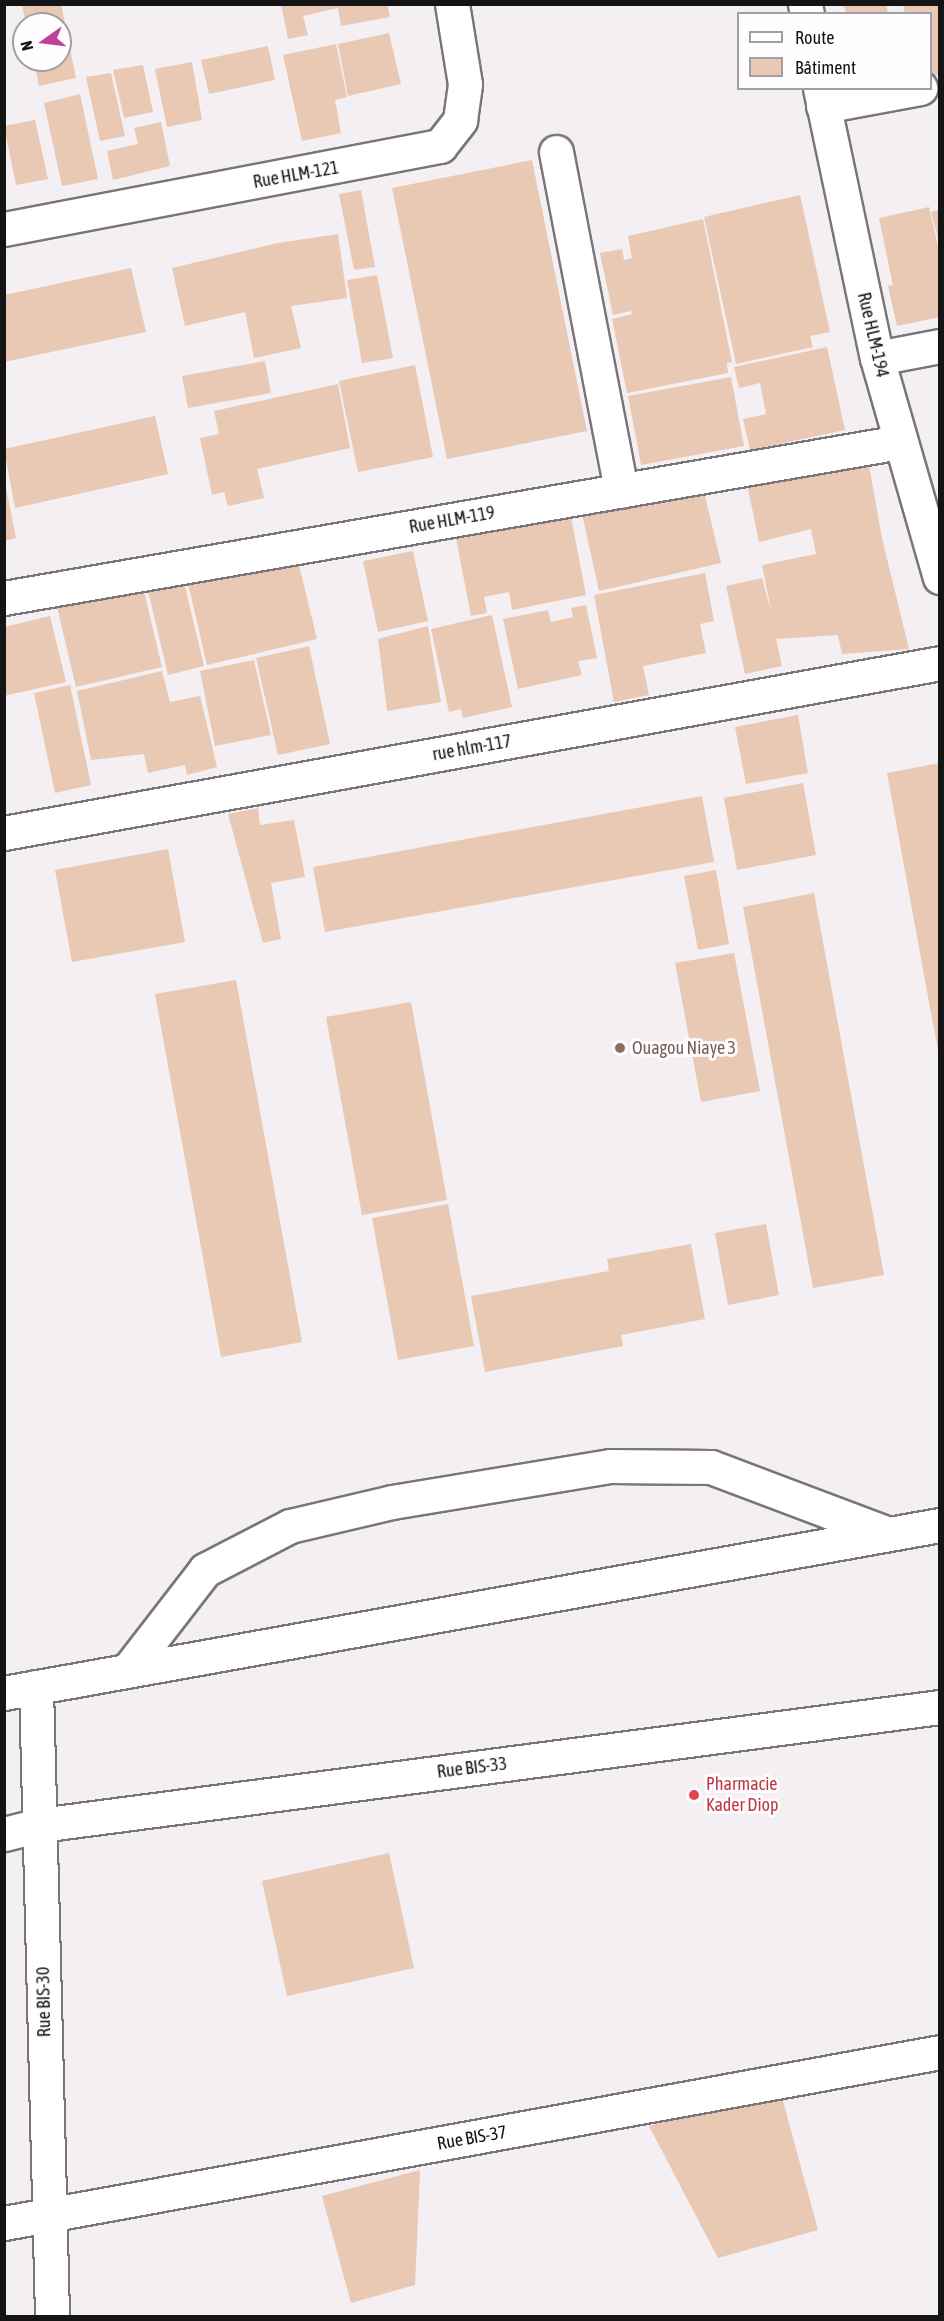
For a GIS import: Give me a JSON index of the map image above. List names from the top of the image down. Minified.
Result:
{"streets":{"street":["Rue HLM-121","Rue HLM-194","Rue HLM-119","rue hlm-117","Rue BIS-33","Rue BIS-30","Rue BIS-37"]},"crossings":[["Rue HLM-194","Rue HLM-119"],["Rue BIS-33","Rue BIS-30"],["Rue BIS-30","Rue BIS-37"]],"places":["Ouagou Niaye 3","Pharmacie Kader Diop"],"legend":["Route","Bâtiment"],"north":"left"}
